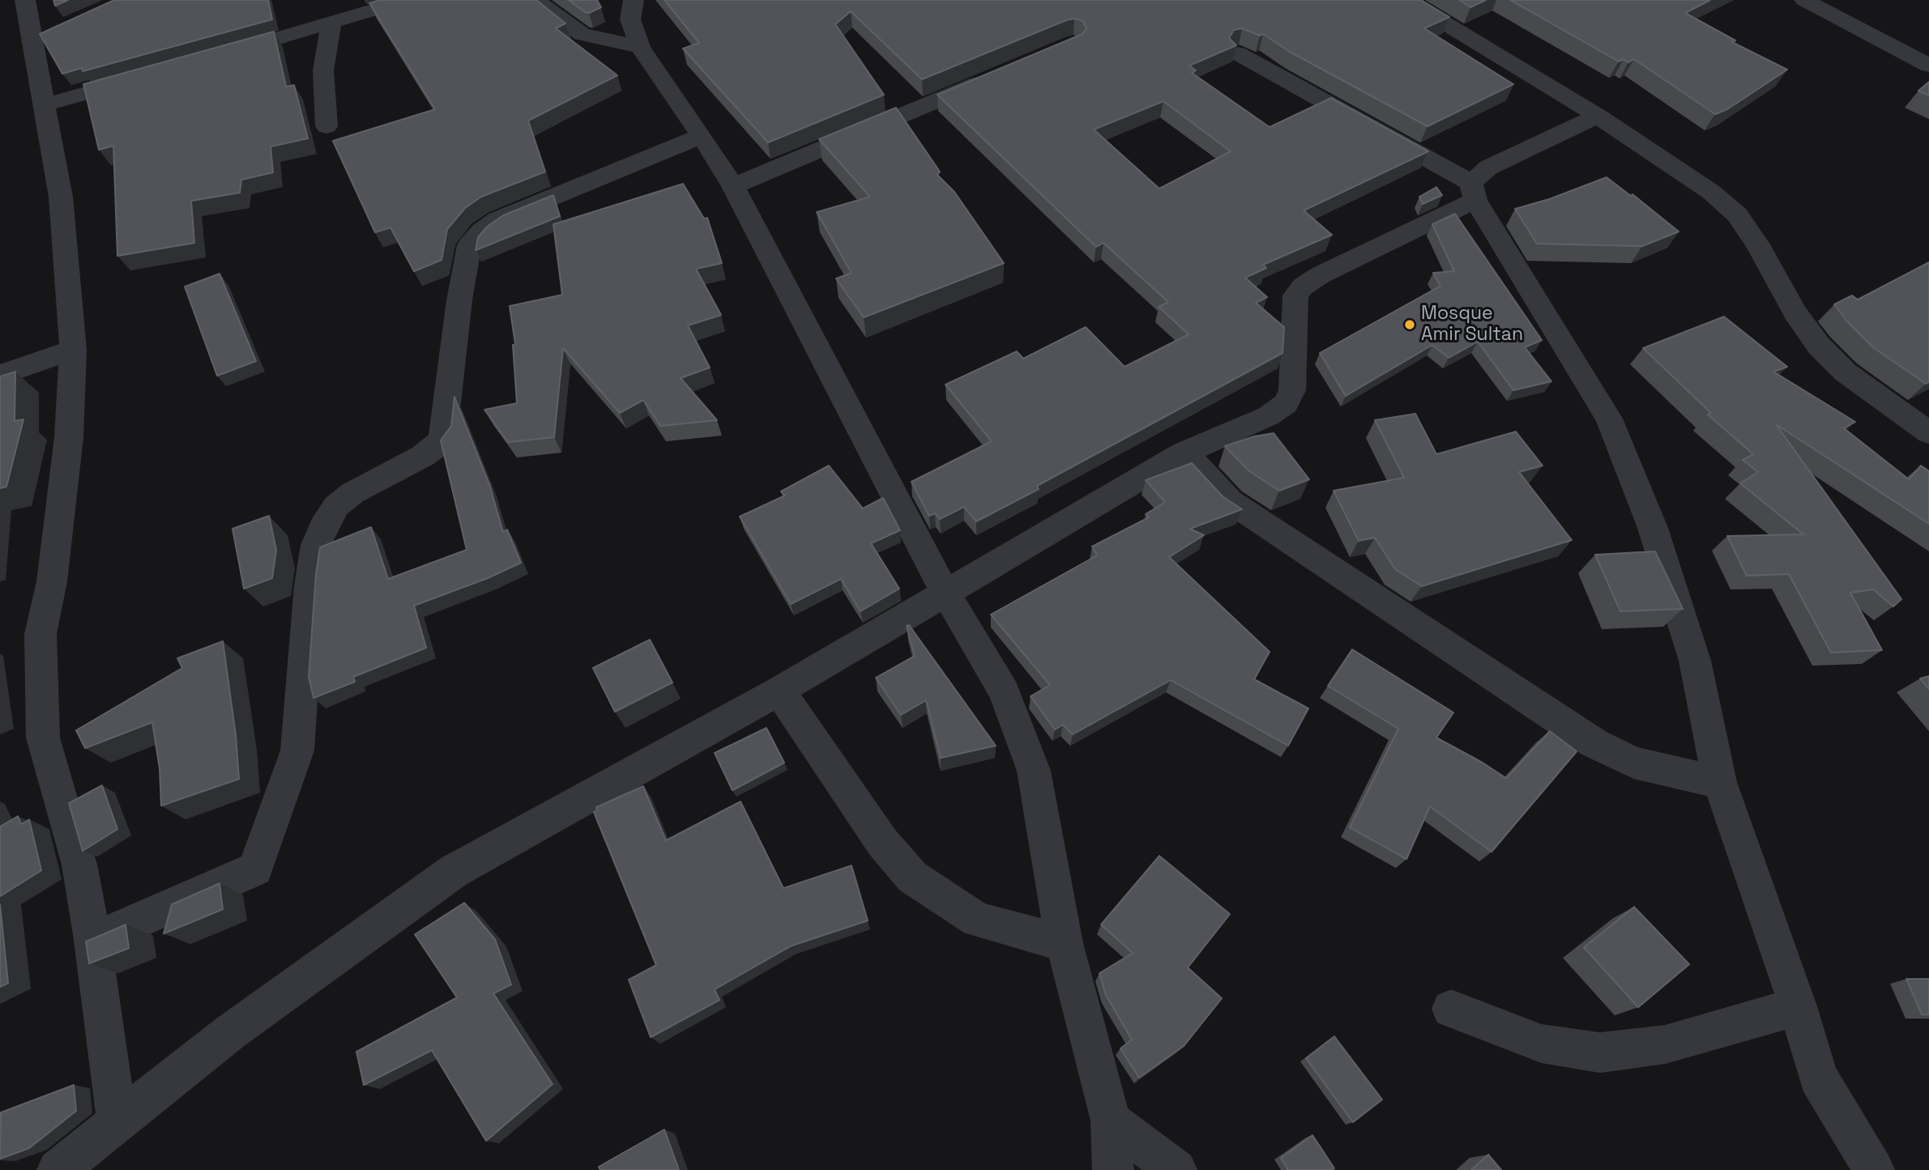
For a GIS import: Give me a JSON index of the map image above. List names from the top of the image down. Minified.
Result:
{"places":["Mosque Amir Sultan"]}
